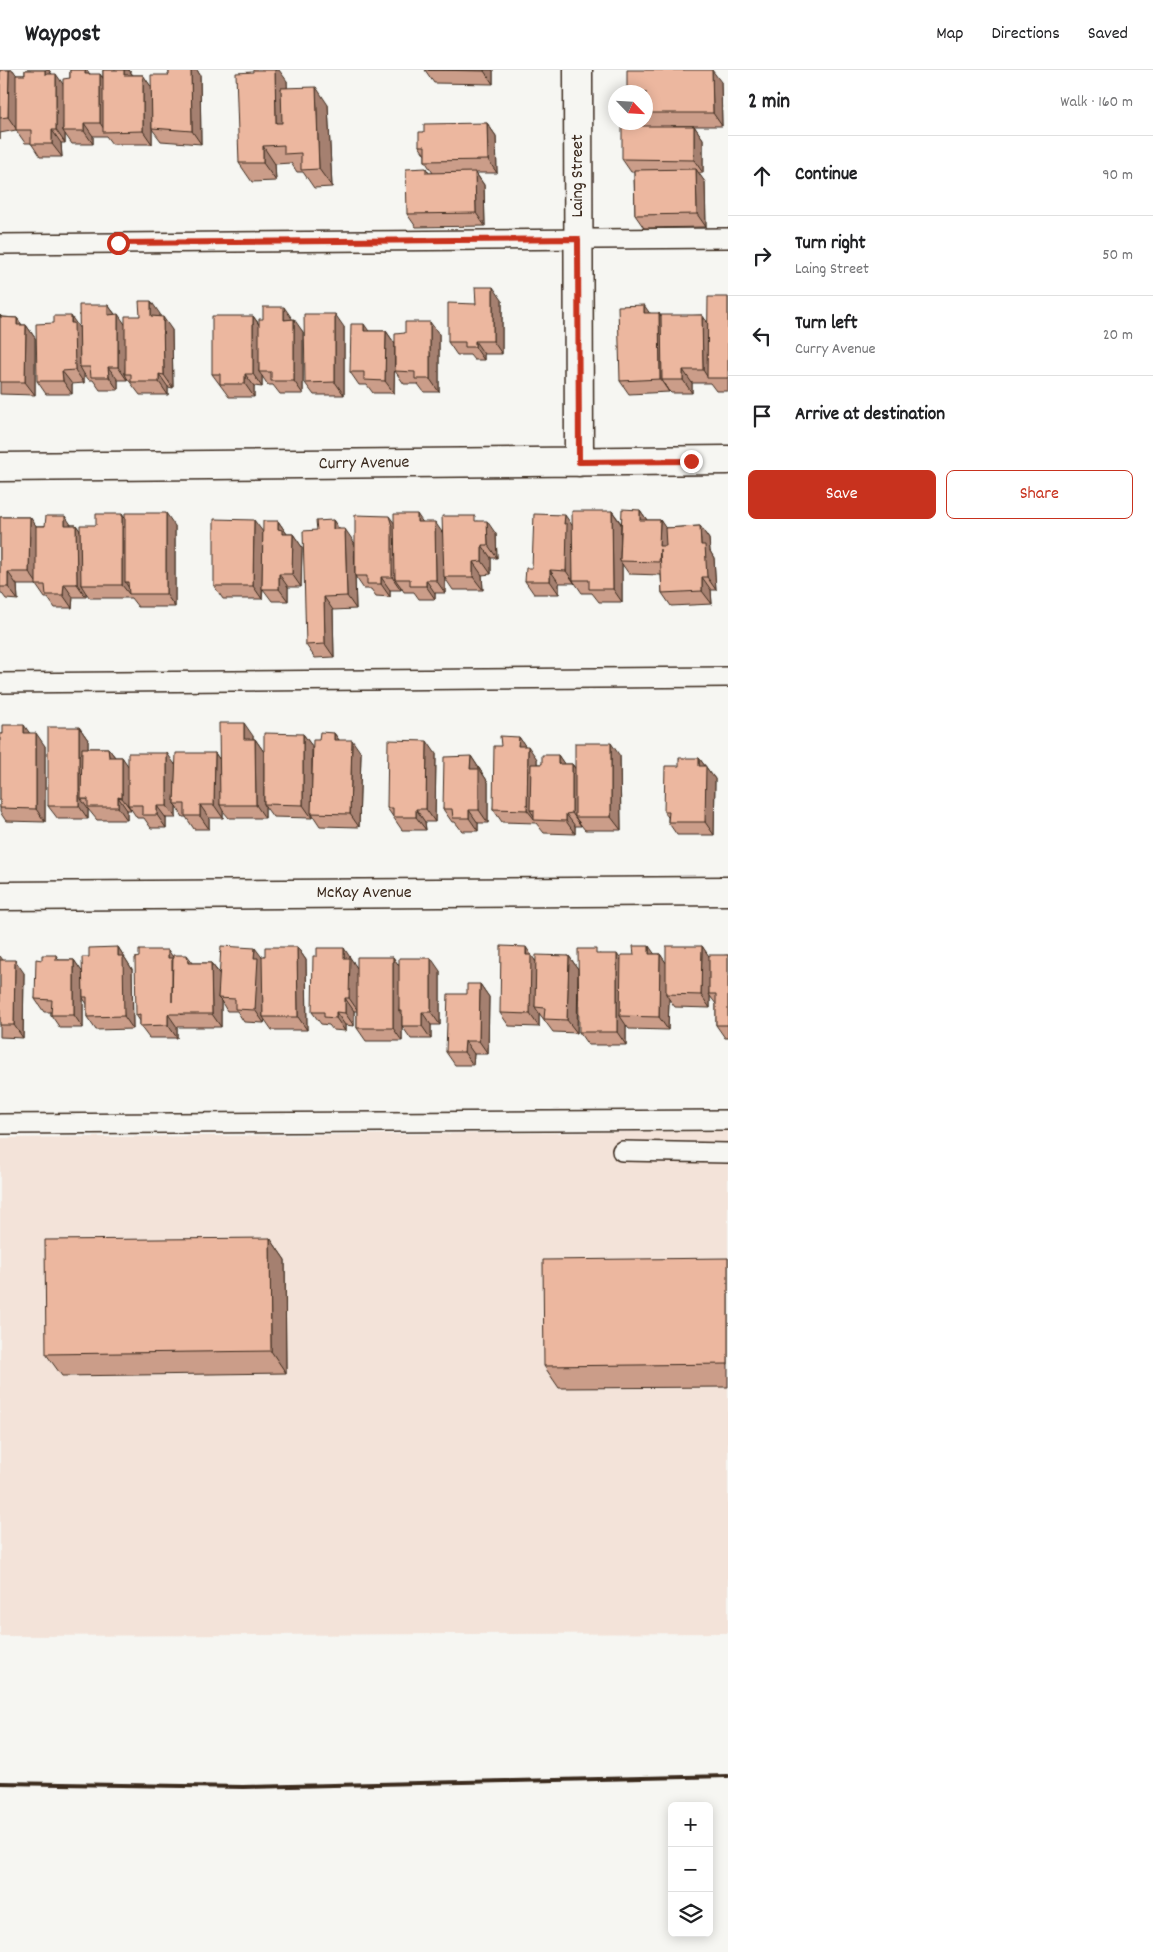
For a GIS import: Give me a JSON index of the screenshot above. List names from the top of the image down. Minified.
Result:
{"streets":{"street":["Laing Street","Curry Avenue","McKay Avenue"]},"crossings":[["Laing Street","Curry Avenue"]],"north":"bottom right","page":{"header":"Waypost","nav":["Map","Directions","Saved"],"heading":["2 min","Walk · 160 m"],"list":[["Continue","90 m"],["Turn right","Laing Street","50 m"],["Turn left","Curry Avenue","20 m"],"Arrive at destination"],"buttons":["Save","Share"],"map_buttons":["+","−"]}}
